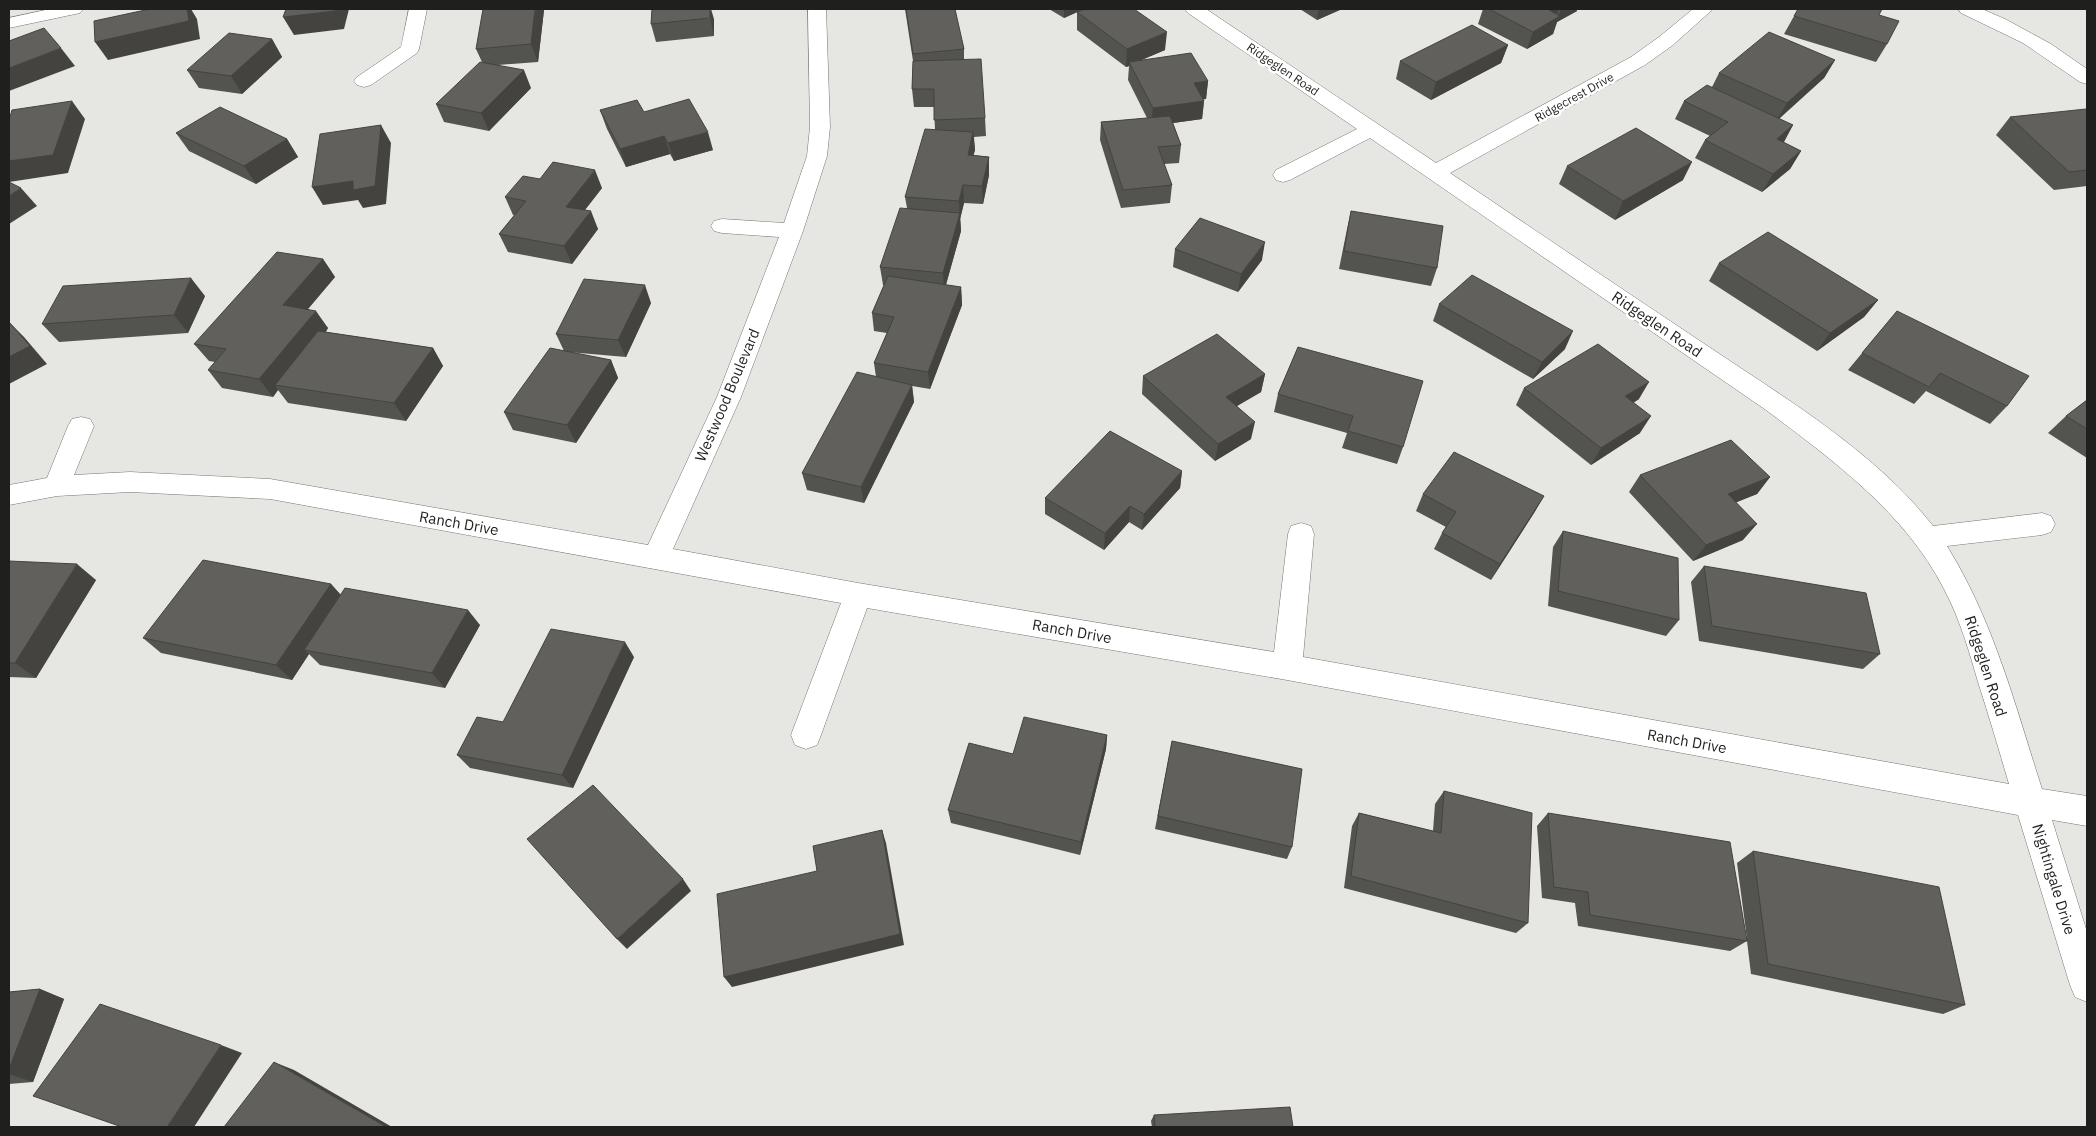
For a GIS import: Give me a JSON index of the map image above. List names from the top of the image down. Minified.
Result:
{"streets":{"street":["Ridgeglen Road","Ridgecrest Drive","Westwood Boulevard","Ranch Drive","Nightingale Drive"]},"crossings":[["Ridgeglen Road","Ridgecrest Drive"],["Ridgeglen Road","Ranch Drive"],["Ridgeglen Road","Nightingale Drive"],["Westwood Boulevard","Ranch Drive"],["Ranch Drive","Nightingale Drive"]]}
